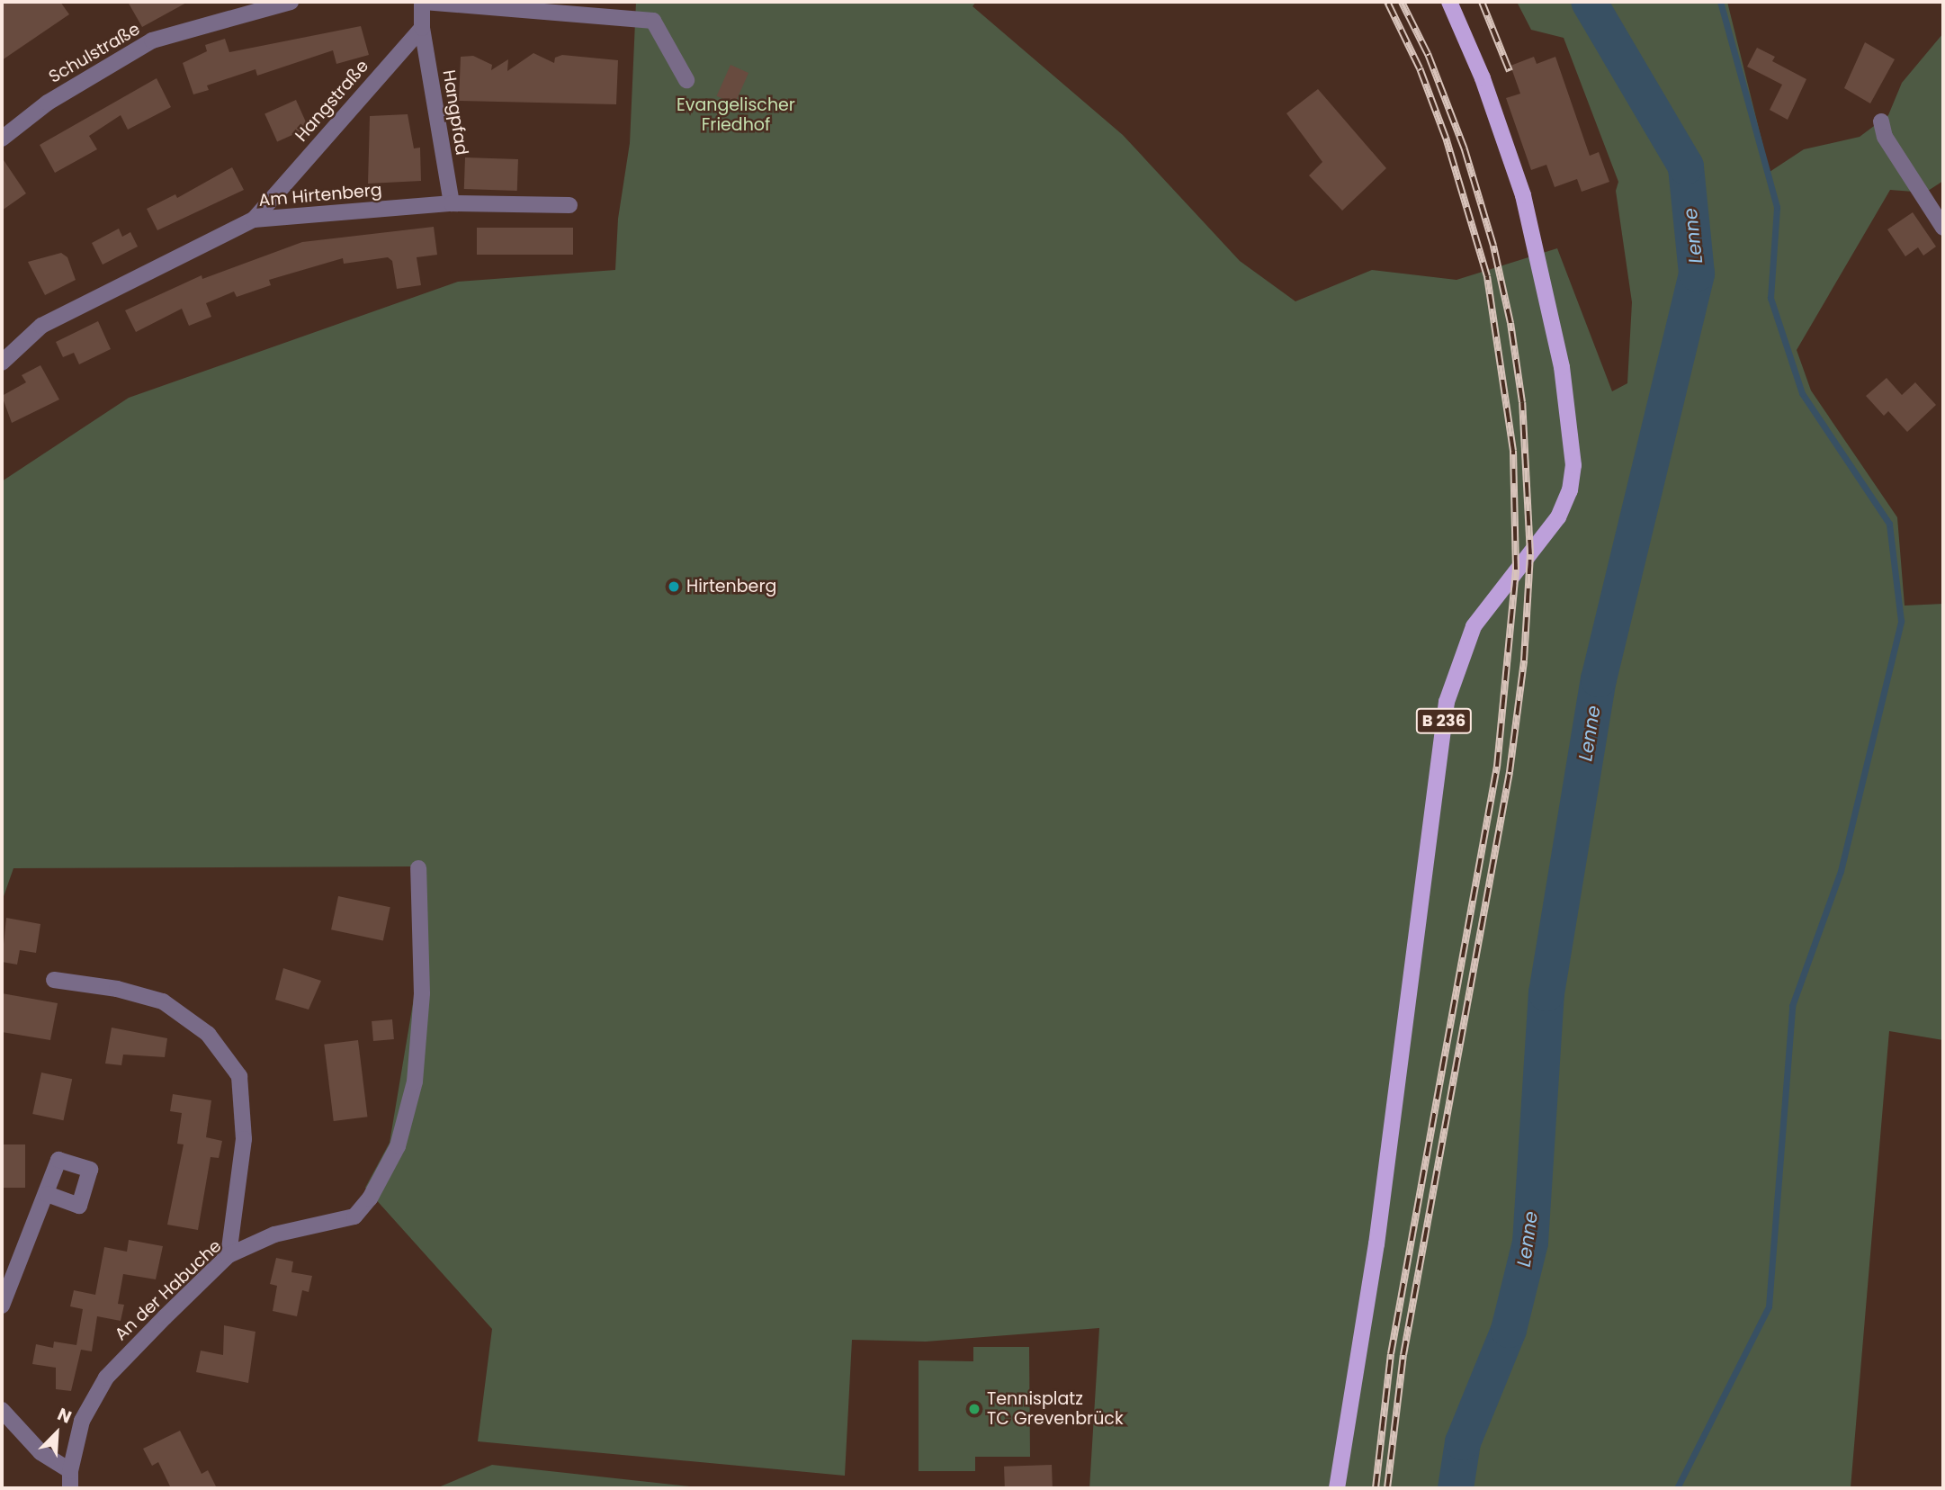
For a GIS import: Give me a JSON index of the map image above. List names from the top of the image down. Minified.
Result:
{"streets":{"main road":["B 236"],"street":["Schulstraße","Hangstraße","Hangpfad","Am Hirtenberg","An der Habuche"]},"crossings":[["Hangstraße","Hangpfad"],["Hangstraße","Am Hirtenberg"],["Hangpfad","Am Hirtenberg"]],"water":["Lenne"],"parks":["Evangelischer Friedhof"],"places":["Hirtenberg","Tennisplatz TC Grevenbrück"],"north":"top right"}
